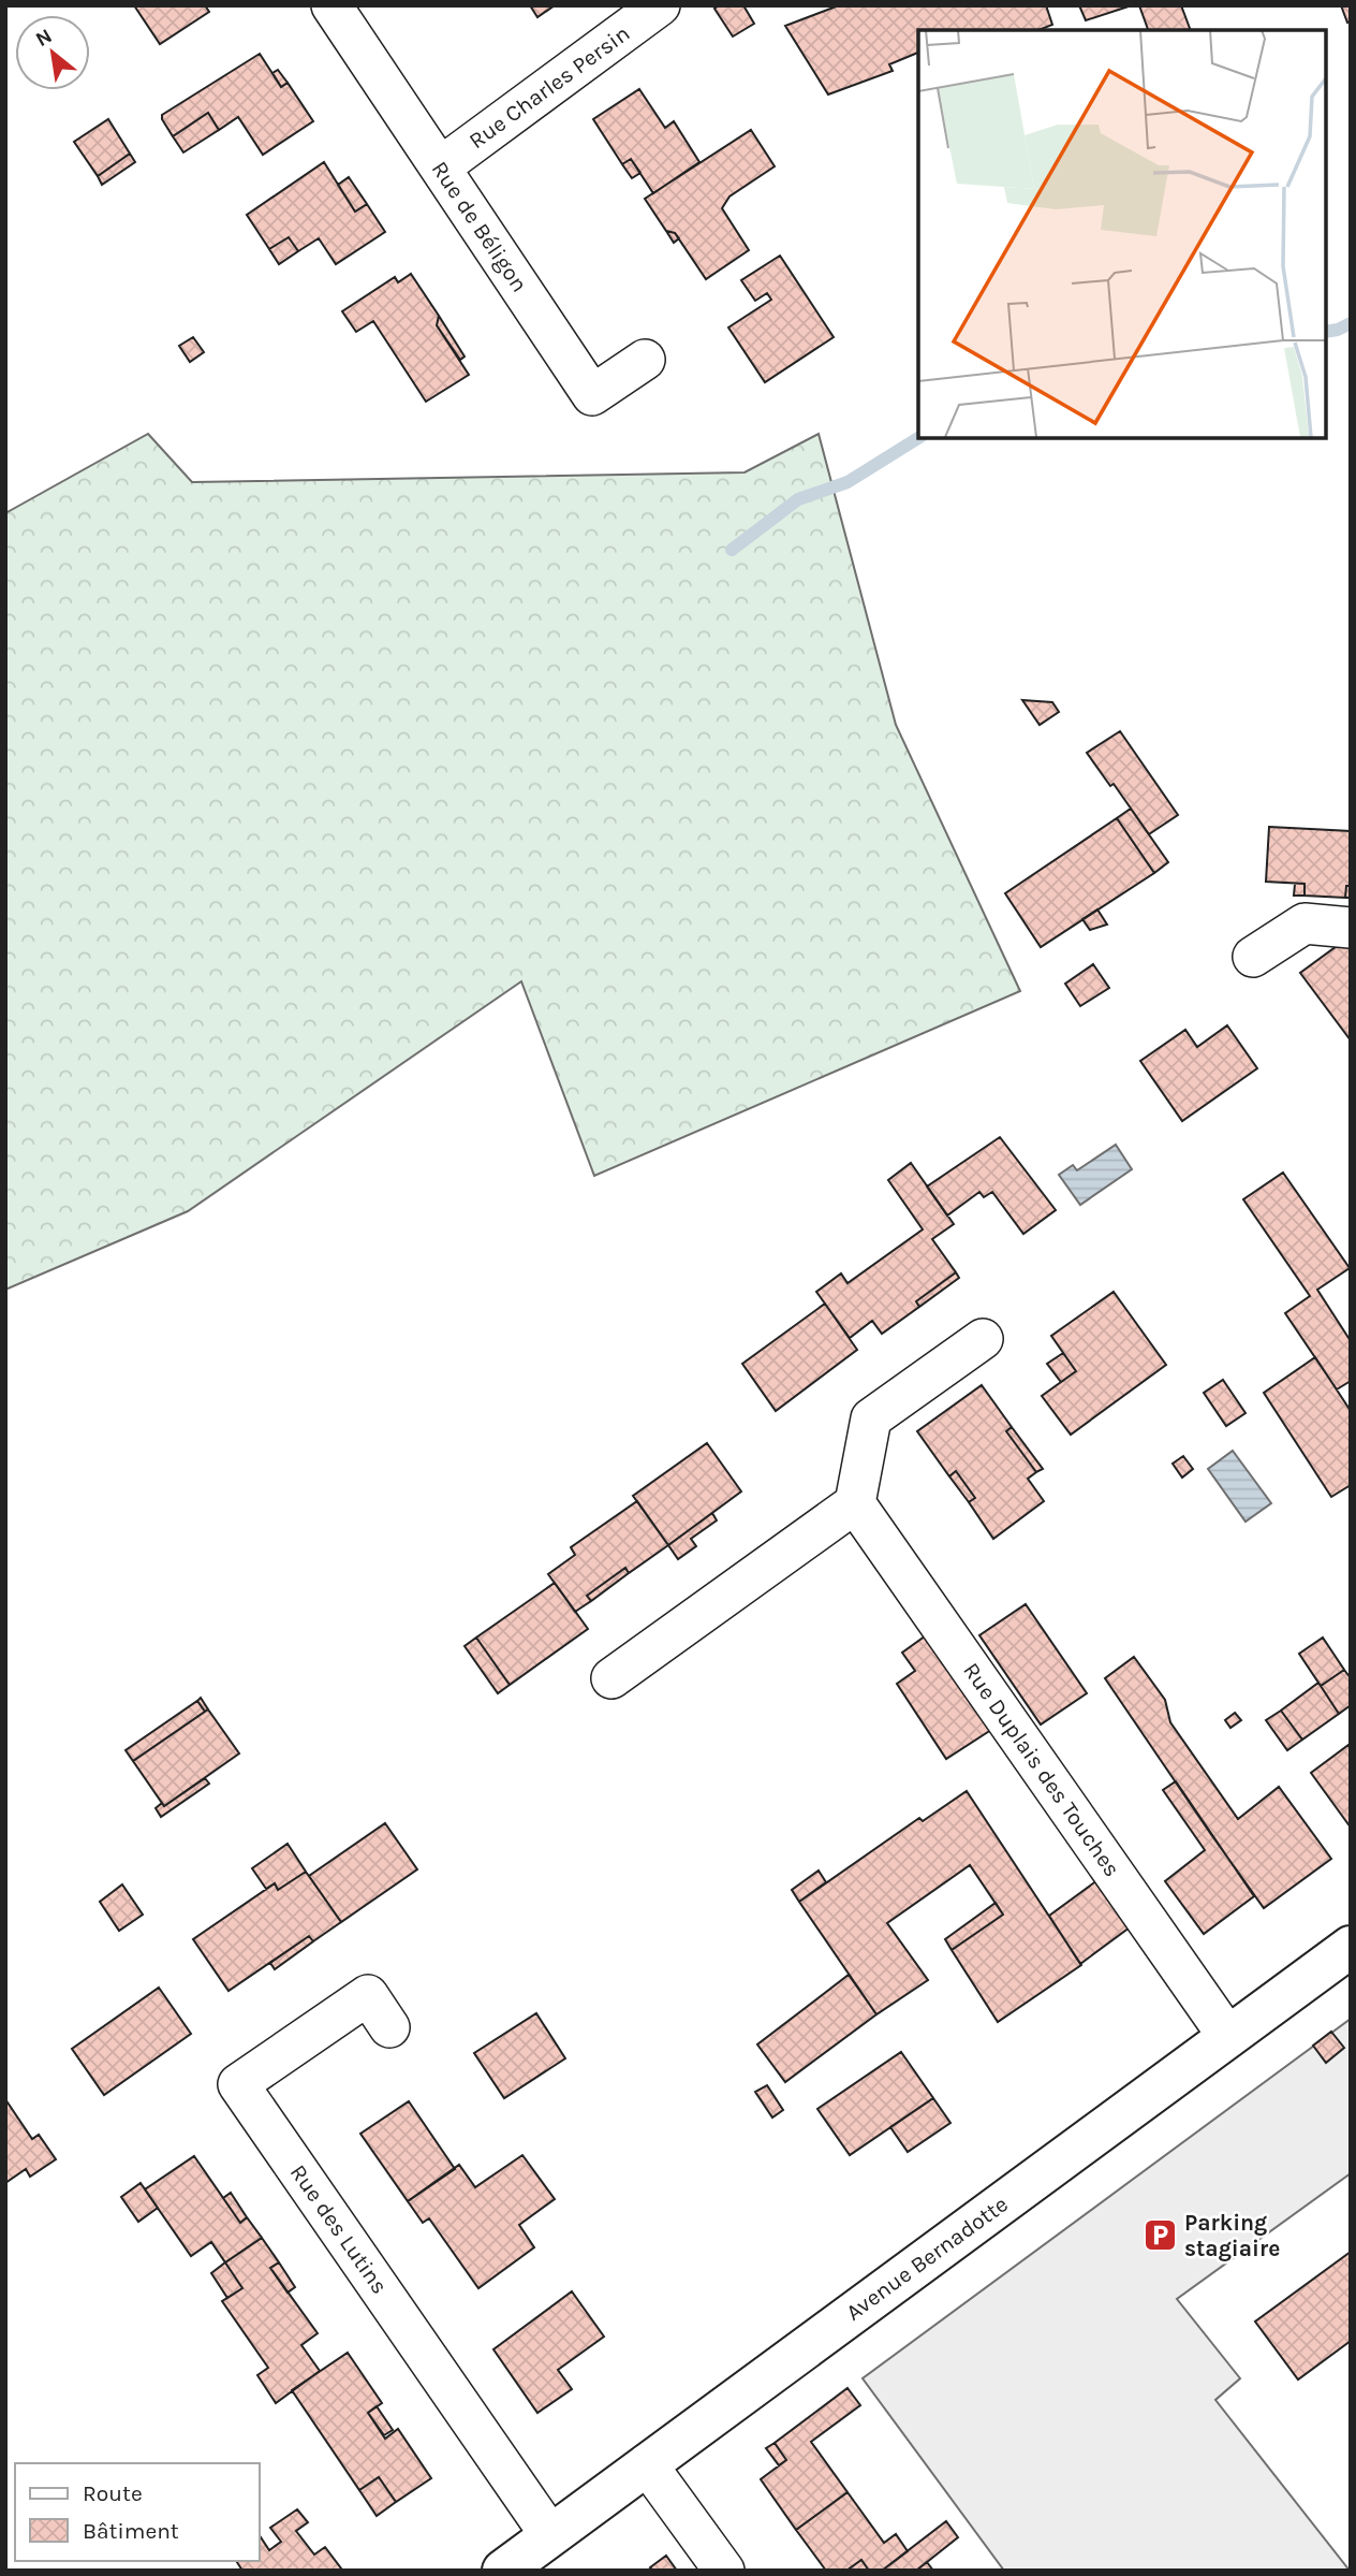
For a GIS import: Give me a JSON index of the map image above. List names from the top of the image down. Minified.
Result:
{"streets":{"street":["Rue Charles Persin","Rue de Béligon","Rue Duplais des Touches","Rue des Lutins","Avenue Bernadotte"]},"crossings":[["Rue Charles Persin","Rue de Béligon"],["Rue Duplais des Touches","Avenue Bernadotte"],["Rue des Lutins","Avenue Bernadotte"]],"places":{"parking":["Parking stagiaire"]},"legend":["Route","Bâtiment"],"north":"top left"}
